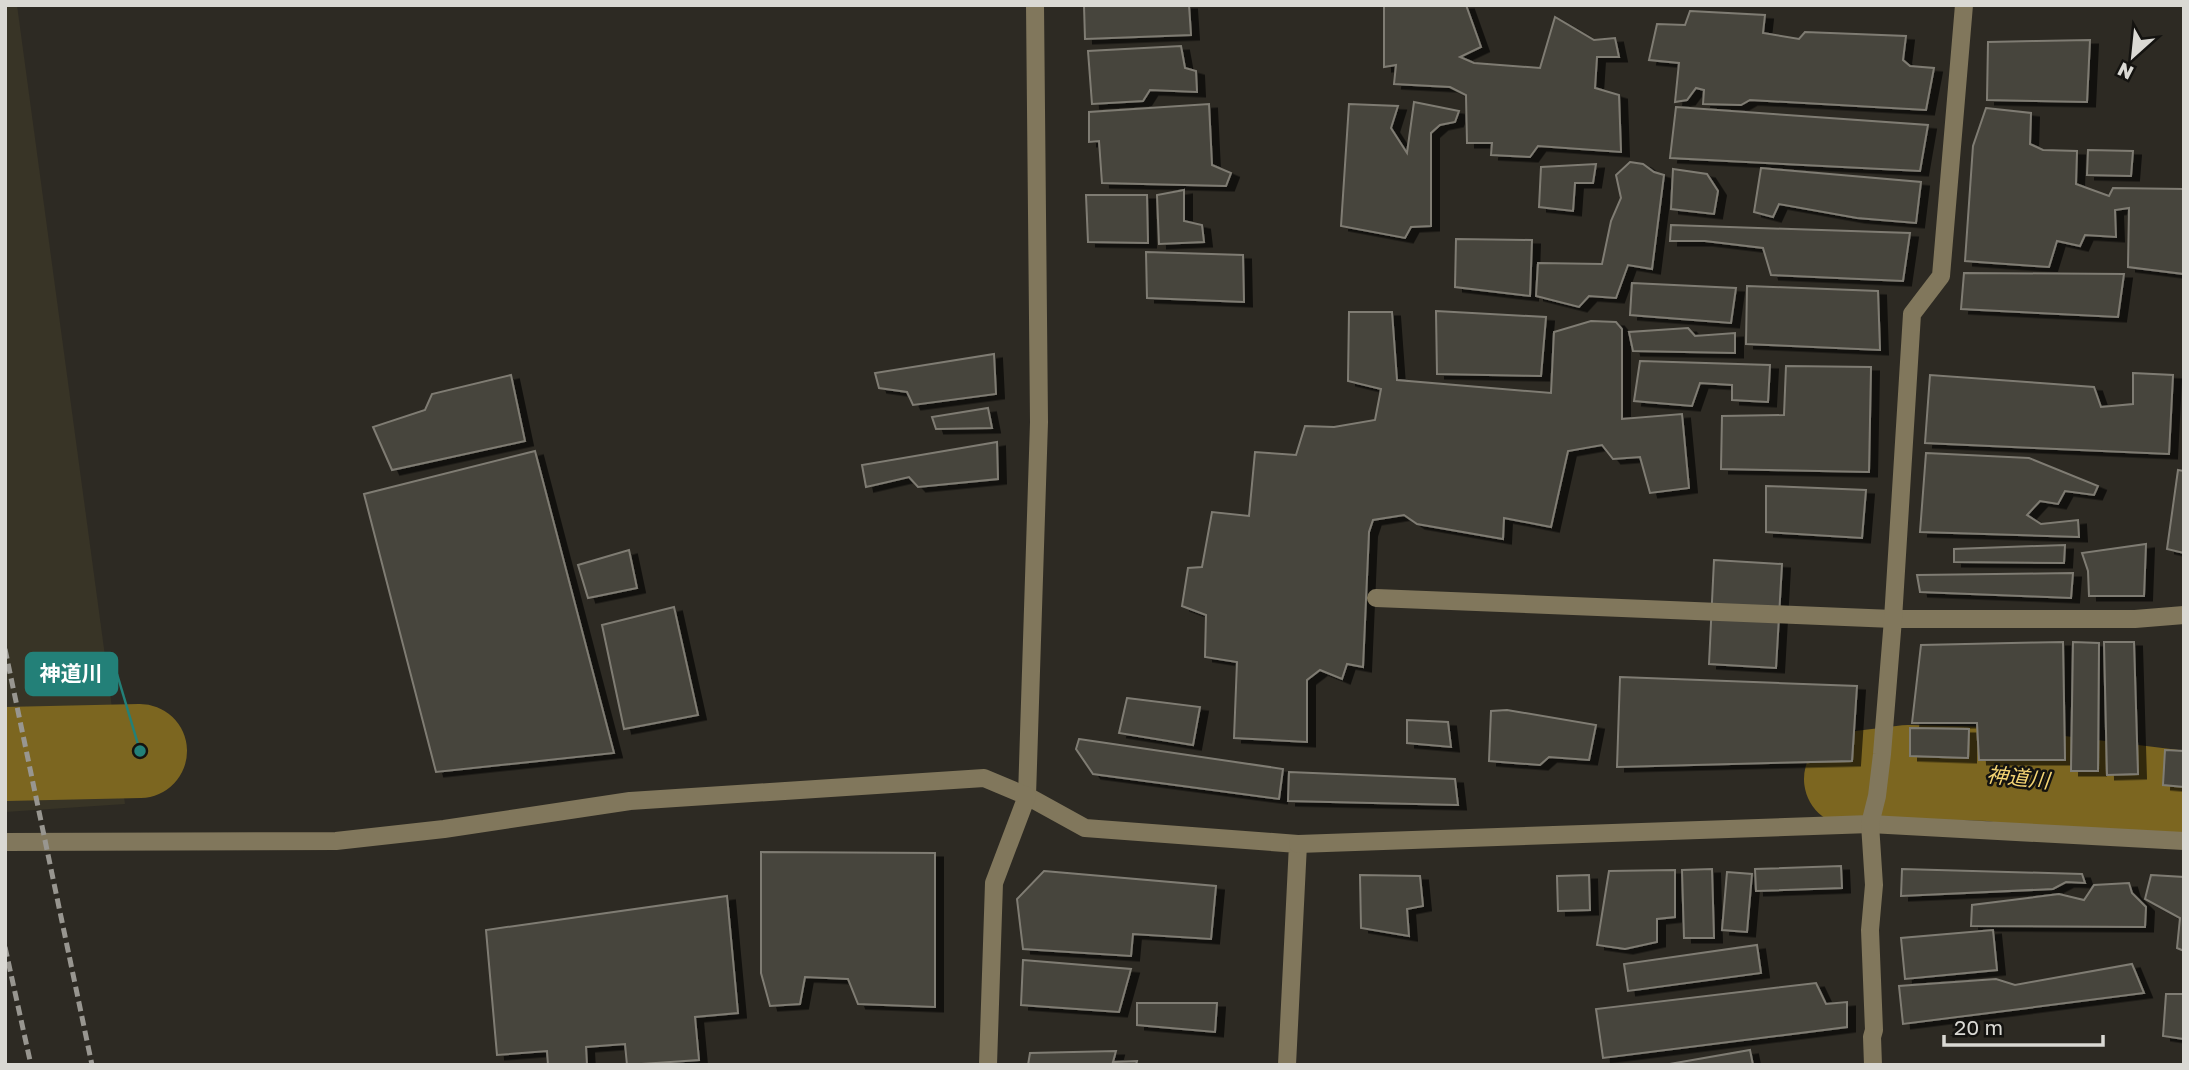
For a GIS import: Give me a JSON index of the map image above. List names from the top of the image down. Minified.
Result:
{"water":["神道川"],"places":["神道川"],"scale_bar":"20 m","north":"bottom left"}
